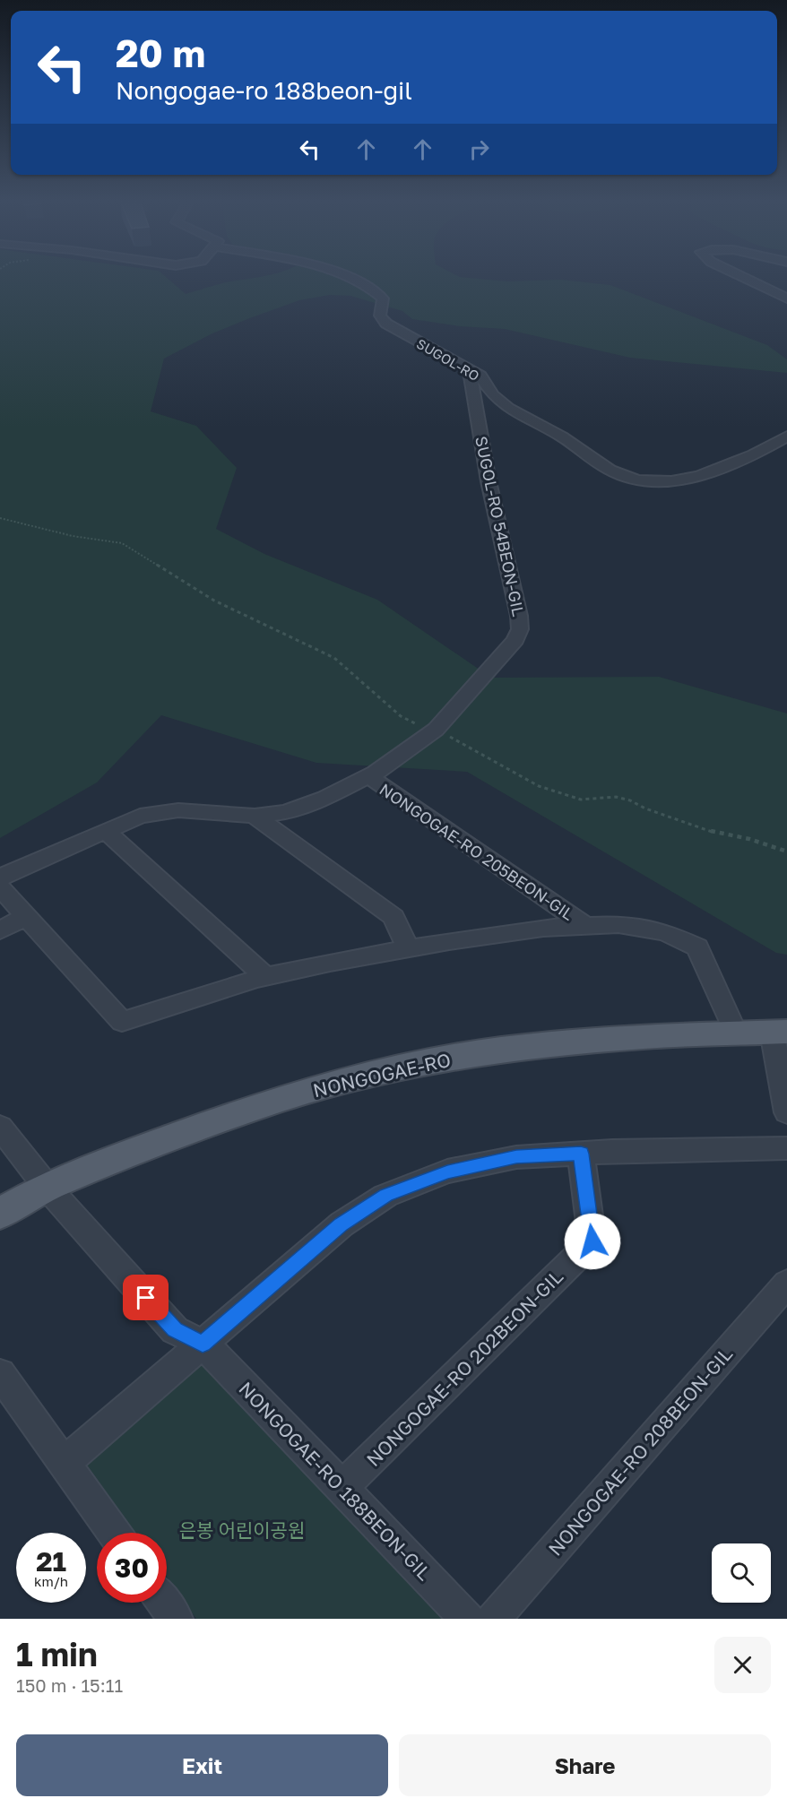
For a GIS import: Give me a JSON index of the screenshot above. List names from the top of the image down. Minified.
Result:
{"streets":{"main road":["NONGOGAE-RO"],"street":["SUGOL-RO","SUGOL-RO 54BEON-GIL","NONGOGAE-RO 205BEON-GIL","NONGOGAE-RO 202BEON-GIL","NONGOGAE-RO 208BEON-GIL","NONGOGAE-RO 188BEON-GIL"]},"crossings":[["SUGOL-RO","SUGOL-RO 54BEON-GIL"],["SUGOL-RO 54BEON-GIL","NONGOGAE-RO 205BEON-GIL"],["NONGOGAE-RO 205BEON-GIL","NONGOGAE-RO"],["NONGOGAE-RO","NONGOGAE-RO 188BEON-GIL"],["NONGOGAE-RO 202BEON-GIL","NONGOGAE-RO 188BEON-GIL"]],"parks":["은봉 어린이공원"],"page":{"turn":["20 m","Nongogae-ro 188beon-gil"],"speed":"21 km/h","limit":"30","heading":["1 min","150 m · 15:11"],"buttons":["Exit","Share"]}}
